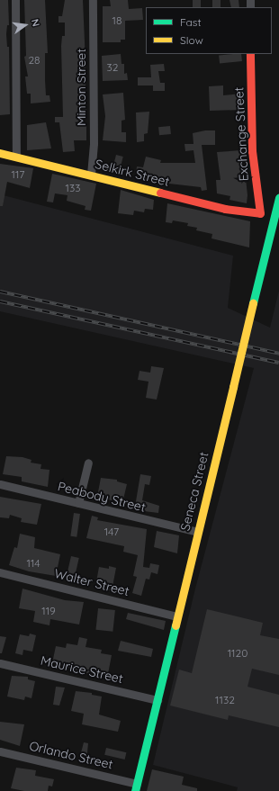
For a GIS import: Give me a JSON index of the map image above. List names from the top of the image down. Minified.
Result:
{"streets":{"main road":["Exchange Street","Selkirk Street","Seneca Street"],"street":["Minton Street","Peabody Street","Walter Street","Maurice Street","Orlando Street"]},"crossings":[["Minton Street","Selkirk Street"],["Exchange Street","Selkirk Street"],["Seneca Street","Peabody Street"],["Seneca Street","Walter Street"],["Seneca Street","Maurice Street"],["Seneca Street","Orlando Street"]],"house_numbers":["18","28","32","117","133","147","114","119","1120","1132"],"legend":["Fast","Slow"],"north":"right"}
